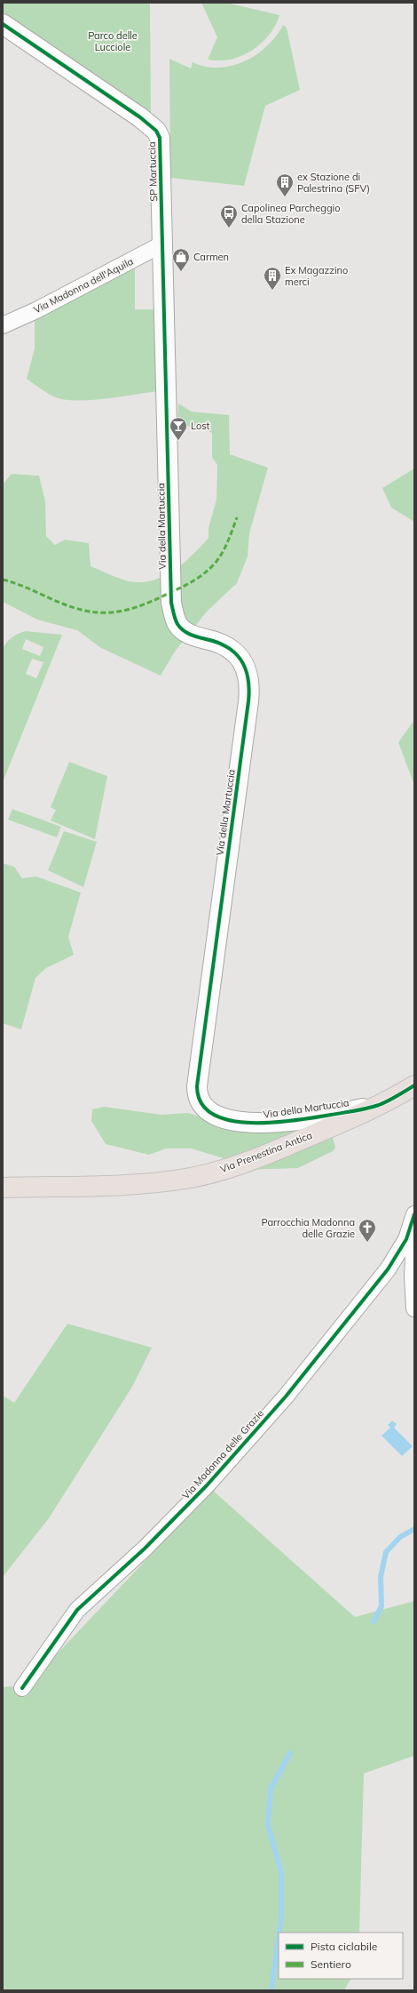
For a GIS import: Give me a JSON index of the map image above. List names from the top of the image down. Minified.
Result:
{"streets":{"main road":["Via Prenestina Antica"],"street":["SP Martuccia","Via Madonna dell'Aquila","Via della Martuccia","Via Madonna delle Grazie"]},"crossings":[["SP Martuccia","Via Madonna dell'Aquila"],["SP Martuccia","Via della Martuccia"],["Via della Martuccia","Via Prenestina Antica"]],"parks":["Parco delle Lucciole"],"places":{"building":["ex Stazione di Palestrina (SFV)","Ex Magazzino merci"],"bus stop":["Capolinea Parcheggio della Stazione"],"shop":["Carmen"],"bar":["Lost"],"church":["Parrocchia Madonna delle Grazie"]},"legend":["Pista ciclabile","Sentiero"]}
